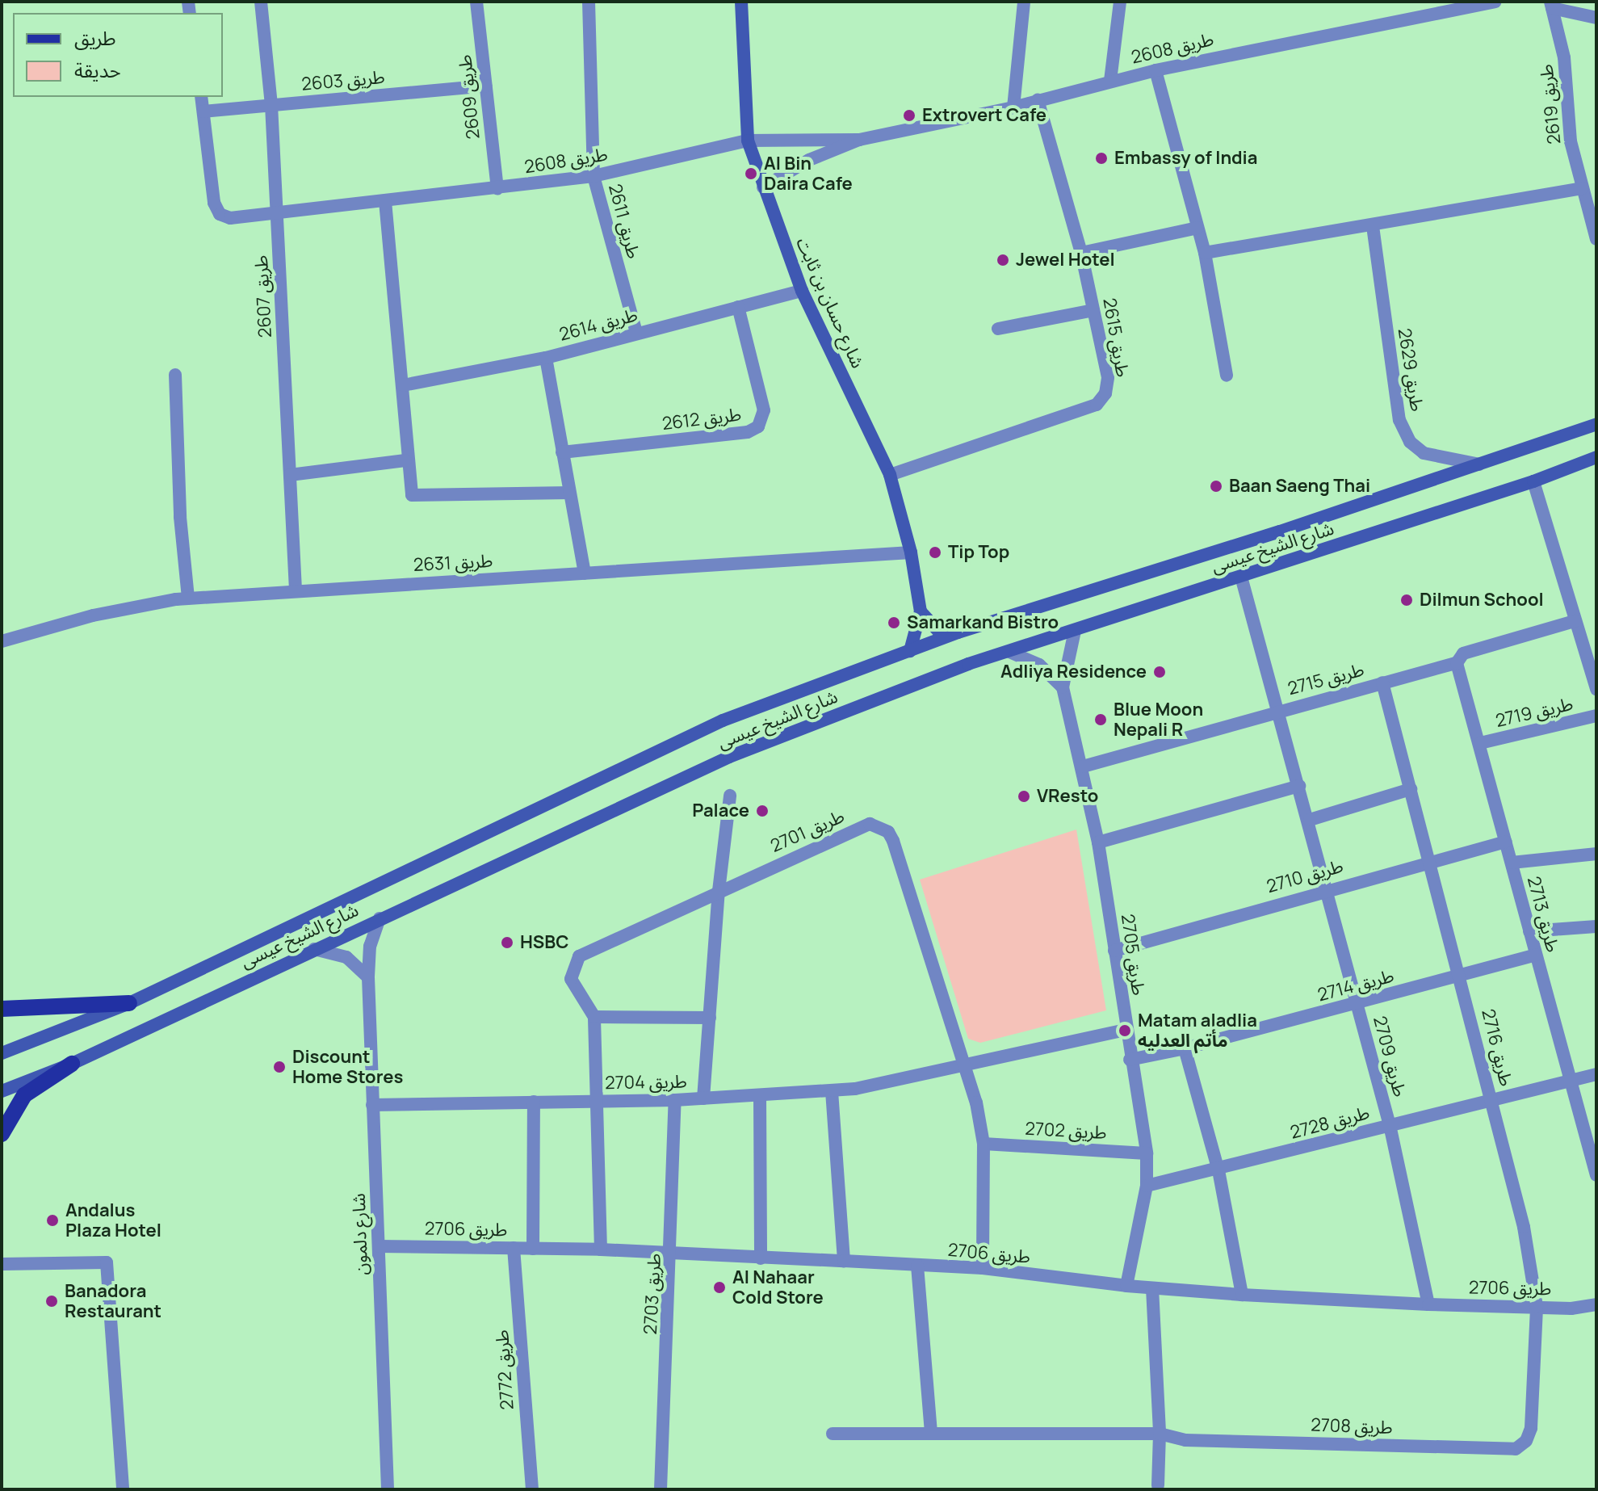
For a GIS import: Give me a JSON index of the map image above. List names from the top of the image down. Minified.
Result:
{"streets":{"main road":["شارع حسان بن ثابت","شارع الشيخ عيسى"],"street":["طريق 2608","طريق 2603","طريق 2609","طريق 2619","طريق 2611","طريق 2607","طريق 2614","طريق 2615","طريق 2629","طريق 2612","طريق 2631","طريق 2715","طريق 2719","طريق 2701","طريق 2710","طريق 2713","طريق 2705","طريق 2714","طريق 2716","طريق 2709","طريق 2704","طريق 2728","طريق 2702","طريق 2706","شارع دلمون","طريق 2703","طريق 2772","طريق 2708"]},"crossings":[["طريق 2608","طريق 2603"],["طريق 2608","طريق 2609"],["طريق 2608","طريق 2611"],["طريق 2608","طريق 2607"],["طريق 2608","شارع حسان بن ثابت"],["طريق 2608","طريق 2615"],["طريق 2603","طريق 2609"],["طريق 2603","طريق 2607"],["طريق 2611","طريق 2614"],["طريق 2607","طريق 2631"],["شارع حسان بن ثابت","طريق 2614"],["شارع حسان بن ثابت","طريق 2615"],["شارع حسان بن ثابت","شارع الشيخ عيسى"],["شارع حسان بن ثابت","طريق 2631"],["طريق 2614","طريق 2612"],["طريق 2629","شارع الشيخ عيسى"],["شارع الشيخ عيسى","طريق 2705"],["شارع الشيخ عيسى","طريق 2709"],["شارع الشيخ عيسى","شارع دلمون"],["طريق 2715","طريق 2713"],["طريق 2715","طريق 2705"],["طريق 2715","طريق 2716"],["طريق 2715","طريق 2709"],["طريق 2719","طريق 2713"],["طريق 2701","طريق 2704"],["طريق 2710","طريق 2713"],["طريق 2710","طريق 2705"],["طريق 2710","طريق 2716"],["طريق 2710","طريق 2709"],["طريق 2713","طريق 2714"],["طريق 2713","طريق 2728"],["طريق 2705","طريق 2714"],["طريق 2705","طريق 2704"],["طريق 2705","طريق 2728"],["طريق 2705","طريق 2702"],["طريق 2705","طريق 2706"],["طريق 2714","طريق 2716"],["طريق 2714","طريق 2709"],["طريق 2716","طريق 2728"],["طريق 2716","طريق 2706"],["طريق 2716","طريق 2708"],["طريق 2709","طريق 2728"],["طريق 2709","طريق 2706"],["طريق 2704","شارع دلمون"],["طريق 2704","طريق 2703"],["طريق 2706","شارع دلمون"],["طريق 2706","طريق 2703"],["طريق 2706","طريق 2772"]],"places":["Extrovert Cafe","Embassy of India","Al Bin Daira Cafe","Jewel Hotel","Baan Saeng Thai","Tip Top","Dilmun School","Samarkand Bistro","Adliya Residence","Blue Moon Nepali R","VResto","Palace","HSBC","Matam aladlia مأتم العدليه","Discount Home Stores","Andalus Plaza Hotel","Al Nahaar Cold Store","Banadora Restaurant"],"legend":["طريق","حديقة"]}
